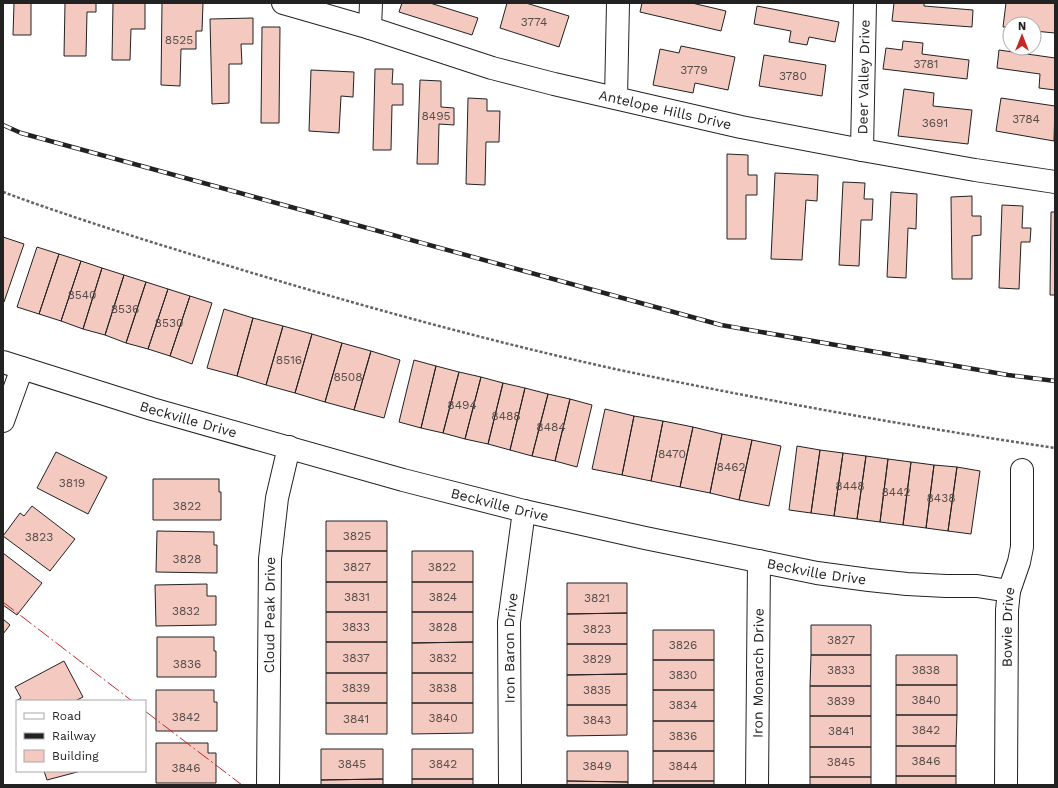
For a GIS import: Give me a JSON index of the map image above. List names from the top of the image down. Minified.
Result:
{"streets":{"street":["Deer Valley Drive","Antelope Hills Drive","Beckville Drive","Cloud Peak Drive","Bowie Drive","Iron Baron Drive","Iron Monarch Drive"]},"crossings":[["Deer Valley Drive","Antelope Hills Drive"],["Beckville Drive","Cloud Peak Drive"],["Beckville Drive","Bowie Drive"],["Beckville Drive","Iron Baron Drive"],["Beckville Drive","Iron Monarch Drive"]],"house_numbers":["3774","8525","3781","3779","3780","8495","3784","3691","8540","8536","8530","8516","8508","8494","8488","8484","8470","8462","3819","8448","8442","8438","3822","3825","3823","3828","3827","3822","3831","3824","3821","3832","3833","3828","3823","3827","3826","3837","3832","3829","3836","3833","3838","3830","3839","3838","3835","3840","3839","3834","3842","3840","3841","3843","3842","3841","3836","3846","3845","3845","3842","3849","3844","3846"],"legend":["Road","Railway","Building"],"north":"top"}
